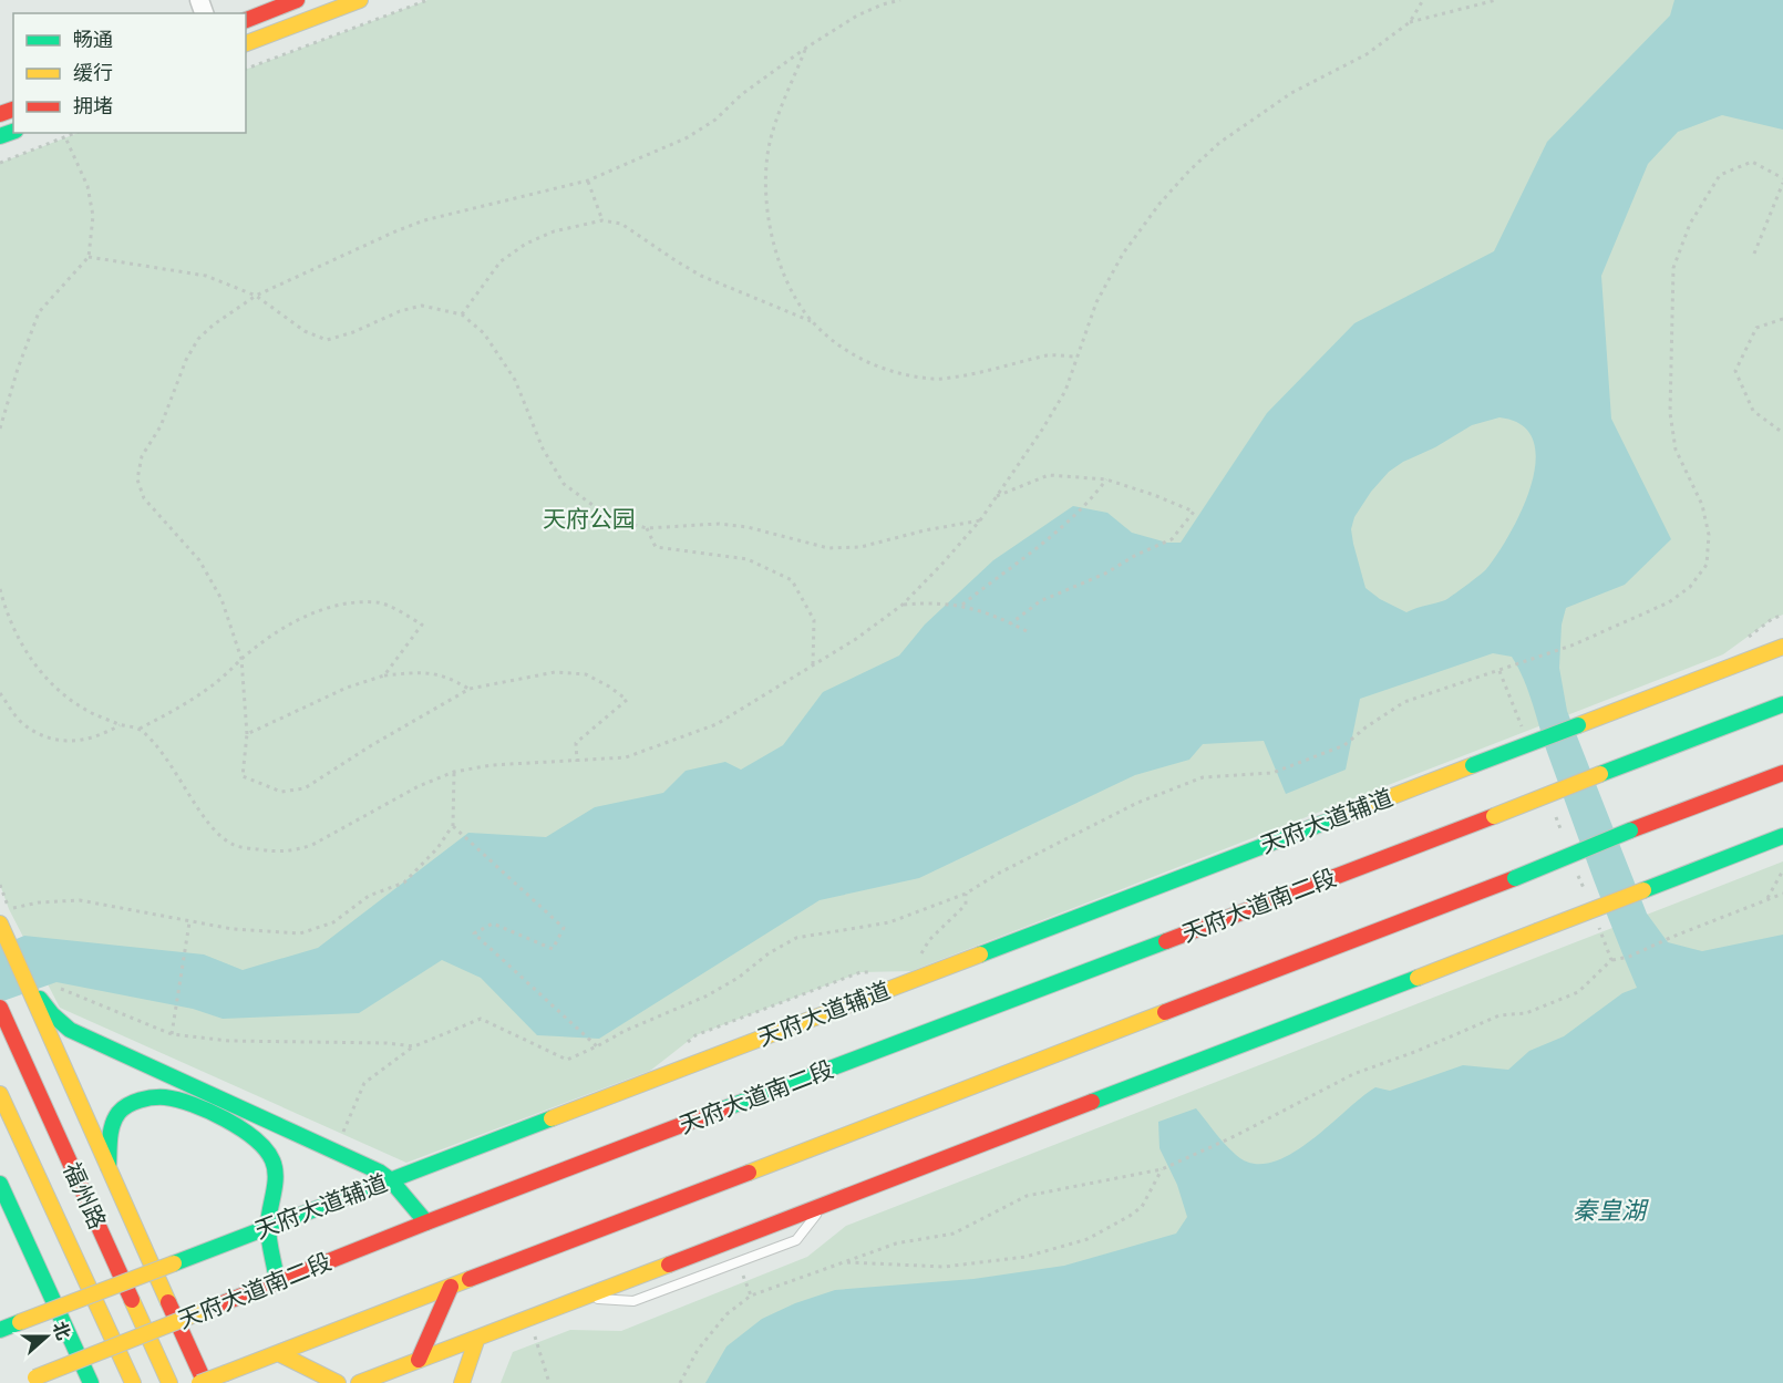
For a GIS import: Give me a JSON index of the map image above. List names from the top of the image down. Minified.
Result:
{"streets":{"main road":["天府大道辅道","天府大道南二段","福州路"]},"water":["秦皇湖"],"parks":["天府公园"],"legend":["畅通","缓行","拥堵"],"north":"right"}
